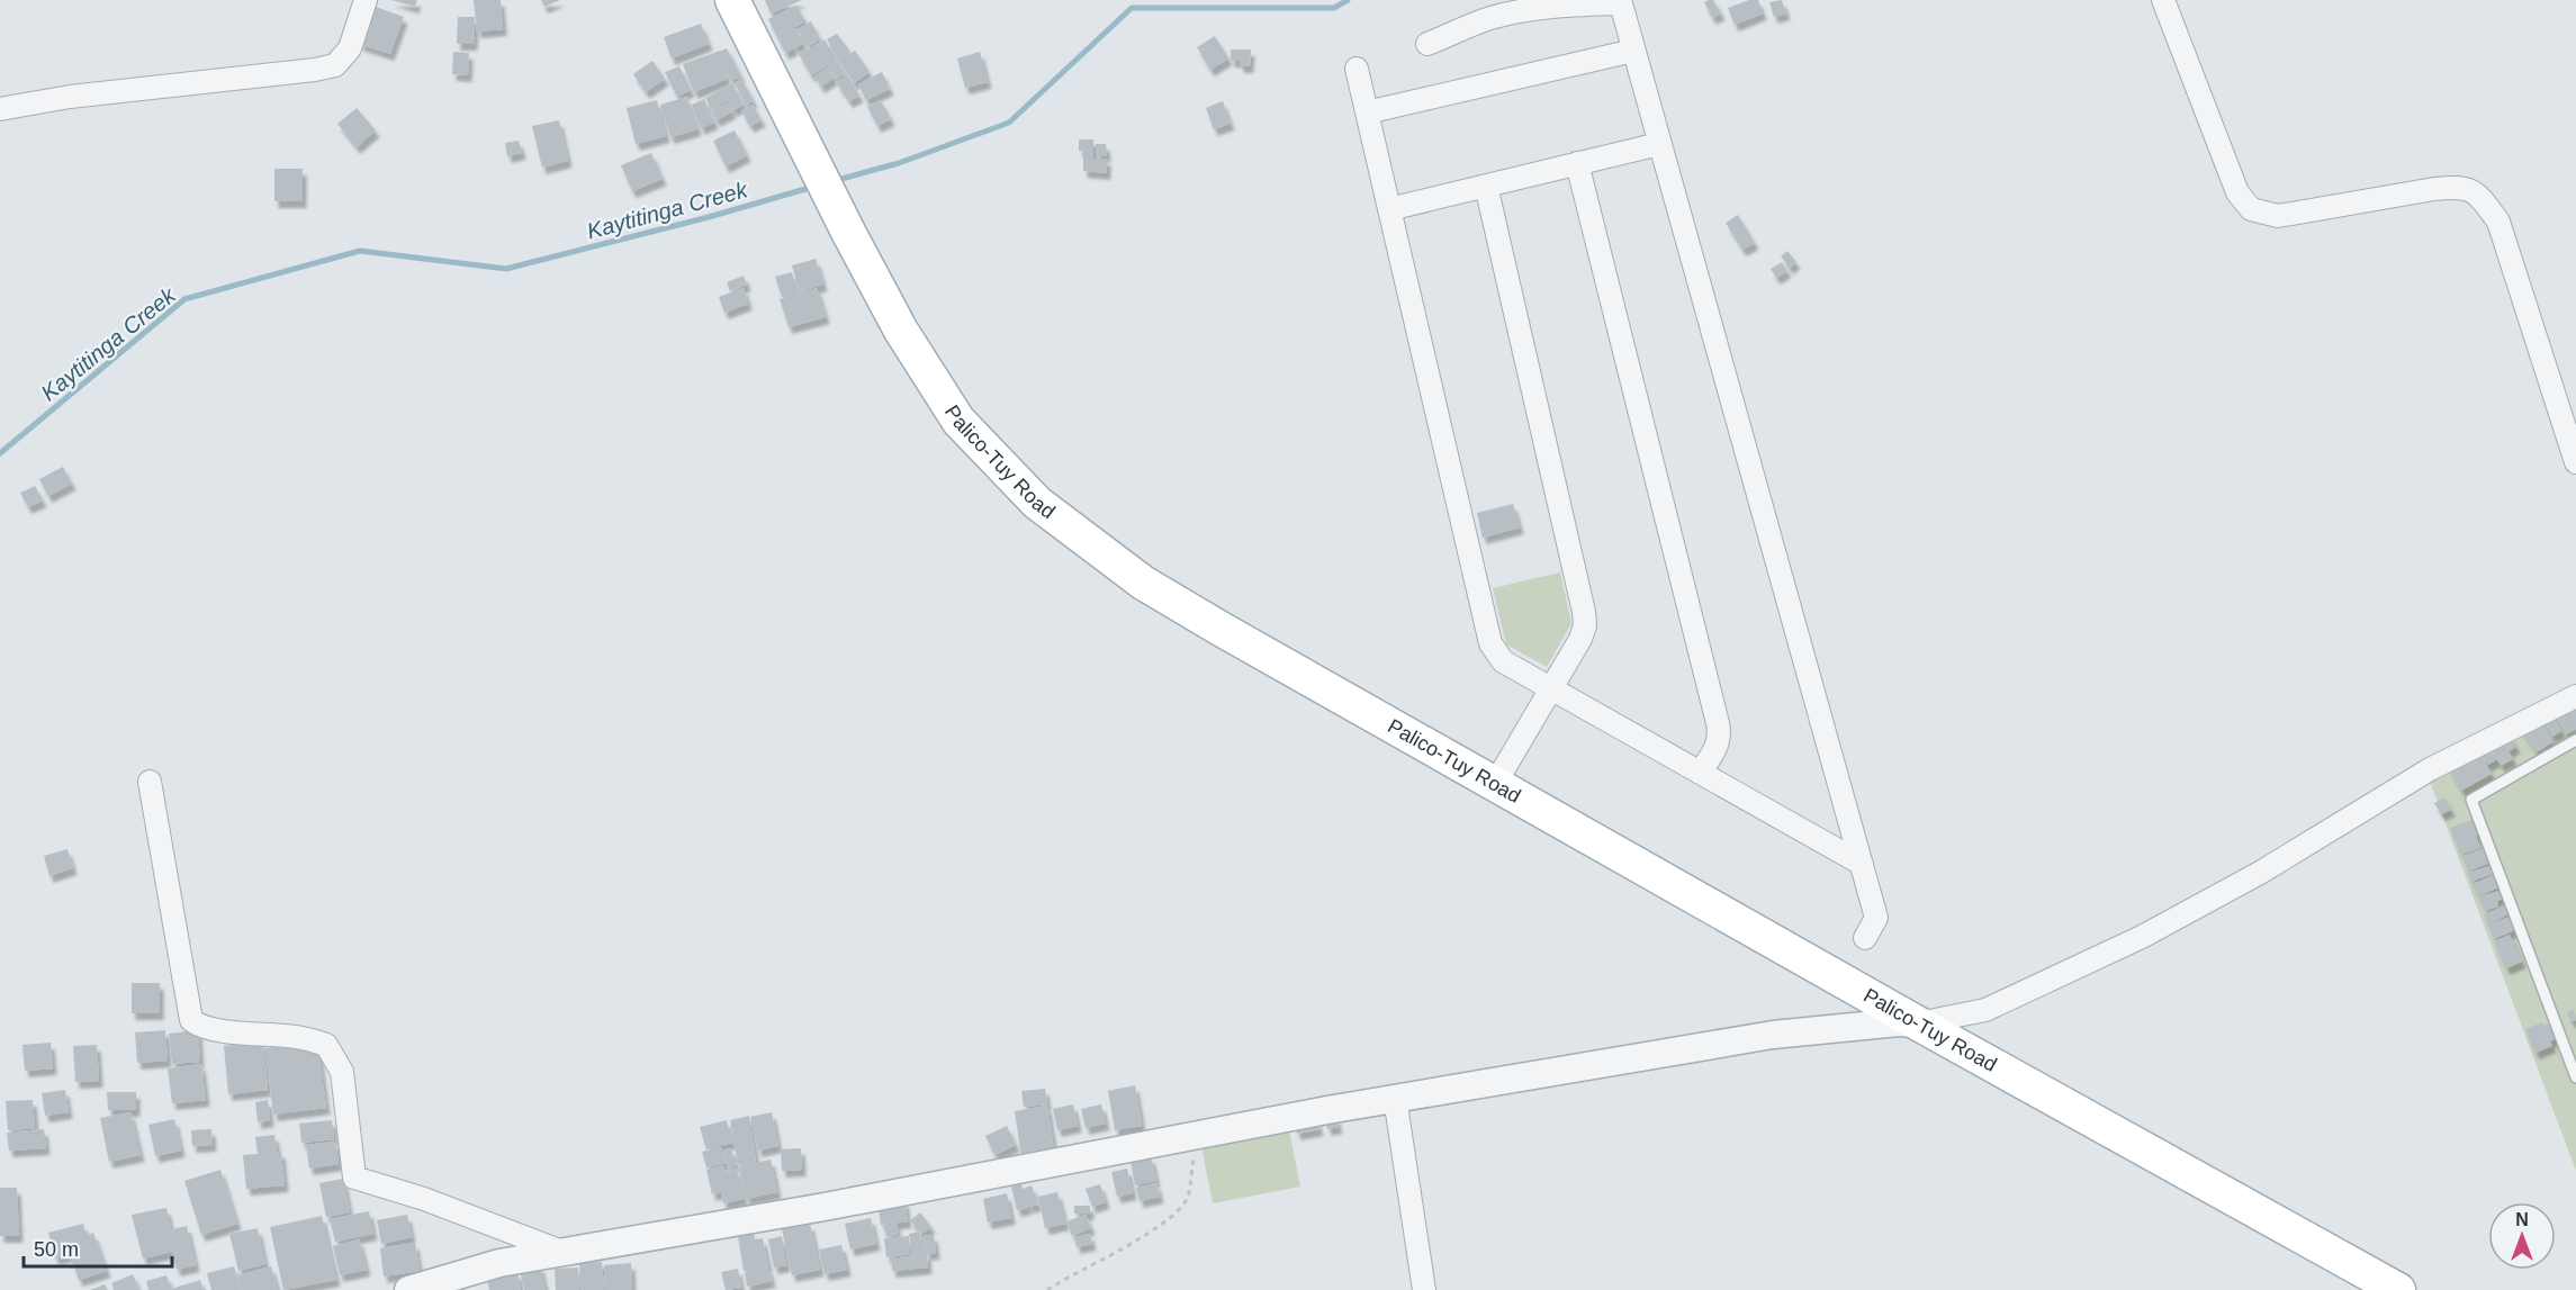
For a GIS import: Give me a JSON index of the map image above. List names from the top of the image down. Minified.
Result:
{"streets":{"main road":["Palico-Tuy Road"]},"water":["Kaytitinga Creek"],"scale_bar":"50 m","north":"top"}
